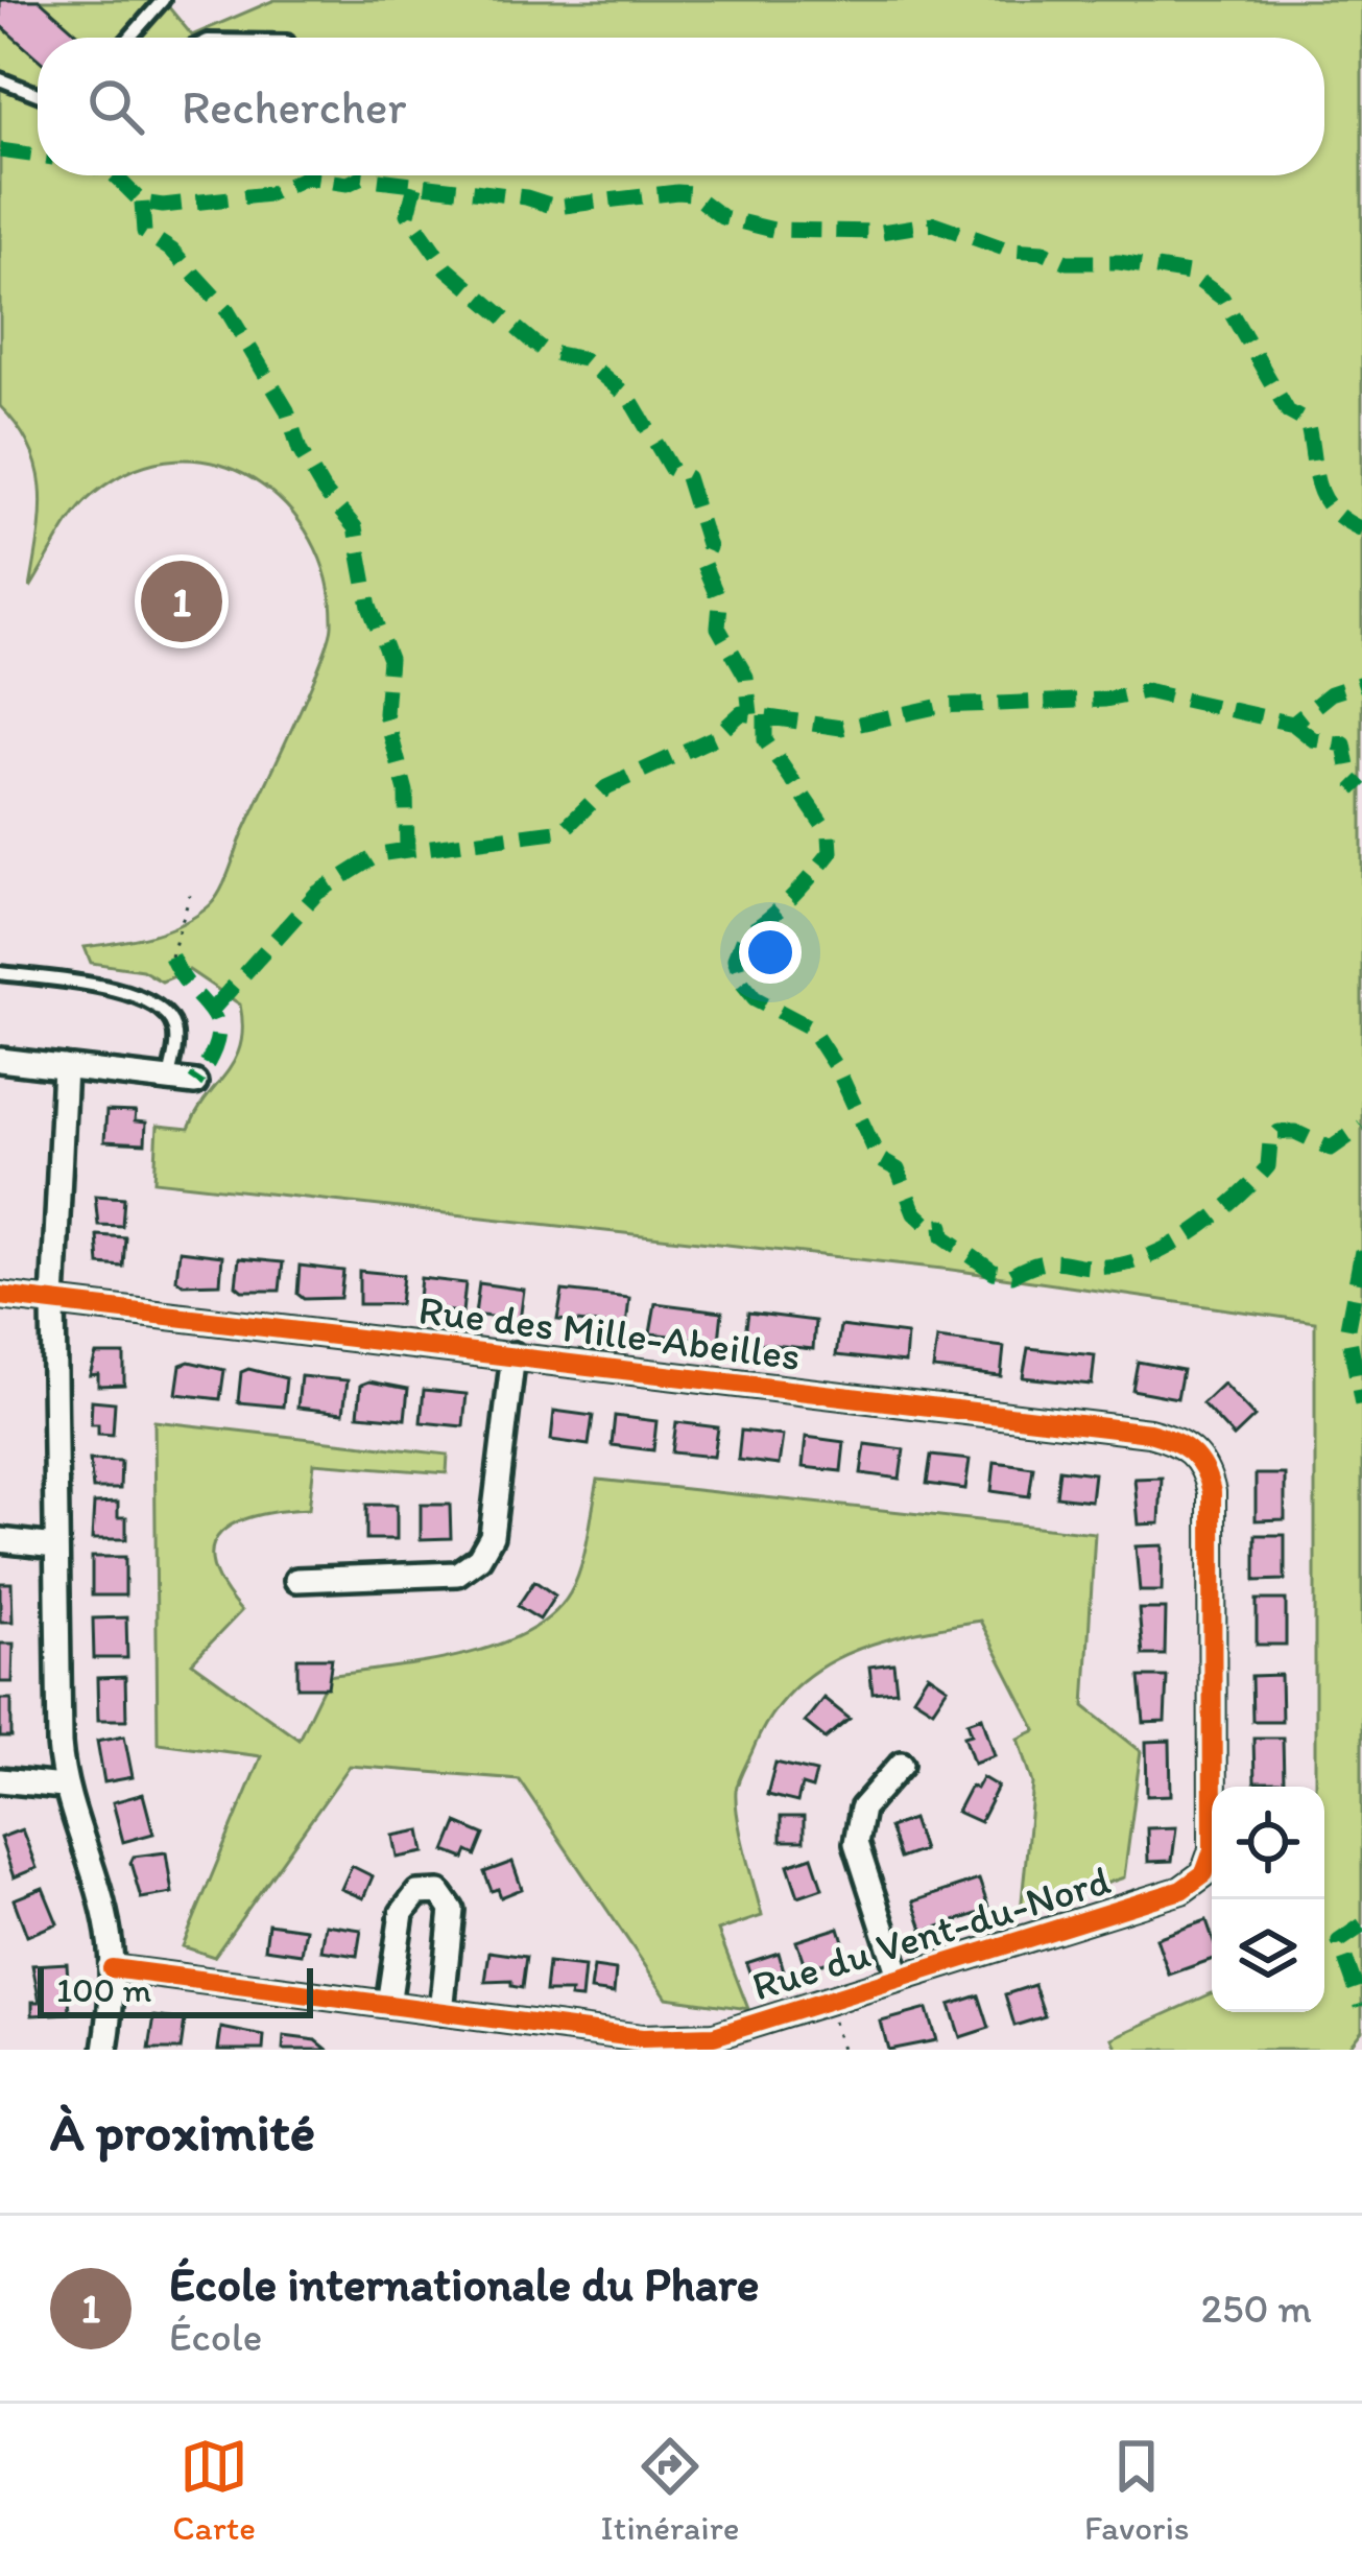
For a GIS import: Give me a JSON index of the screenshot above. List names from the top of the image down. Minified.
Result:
{"streets":{"street":["Rue des Mille-Abeilles","Rue du Vent-du-Nord"]},"crossings":[["Rue des Mille-Abeilles","Rue du Vent-du-Nord"]],"scale_bar":"100 m","page":{"search":"Rechercher","pins":"1","scale":"100 m","heading":"À proximité","list":[{"mark":"1","name":"École internationale du Phare","note":"École","value":"250 m"}],"nav":["Carte","Itinéraire","Favoris"]}}
